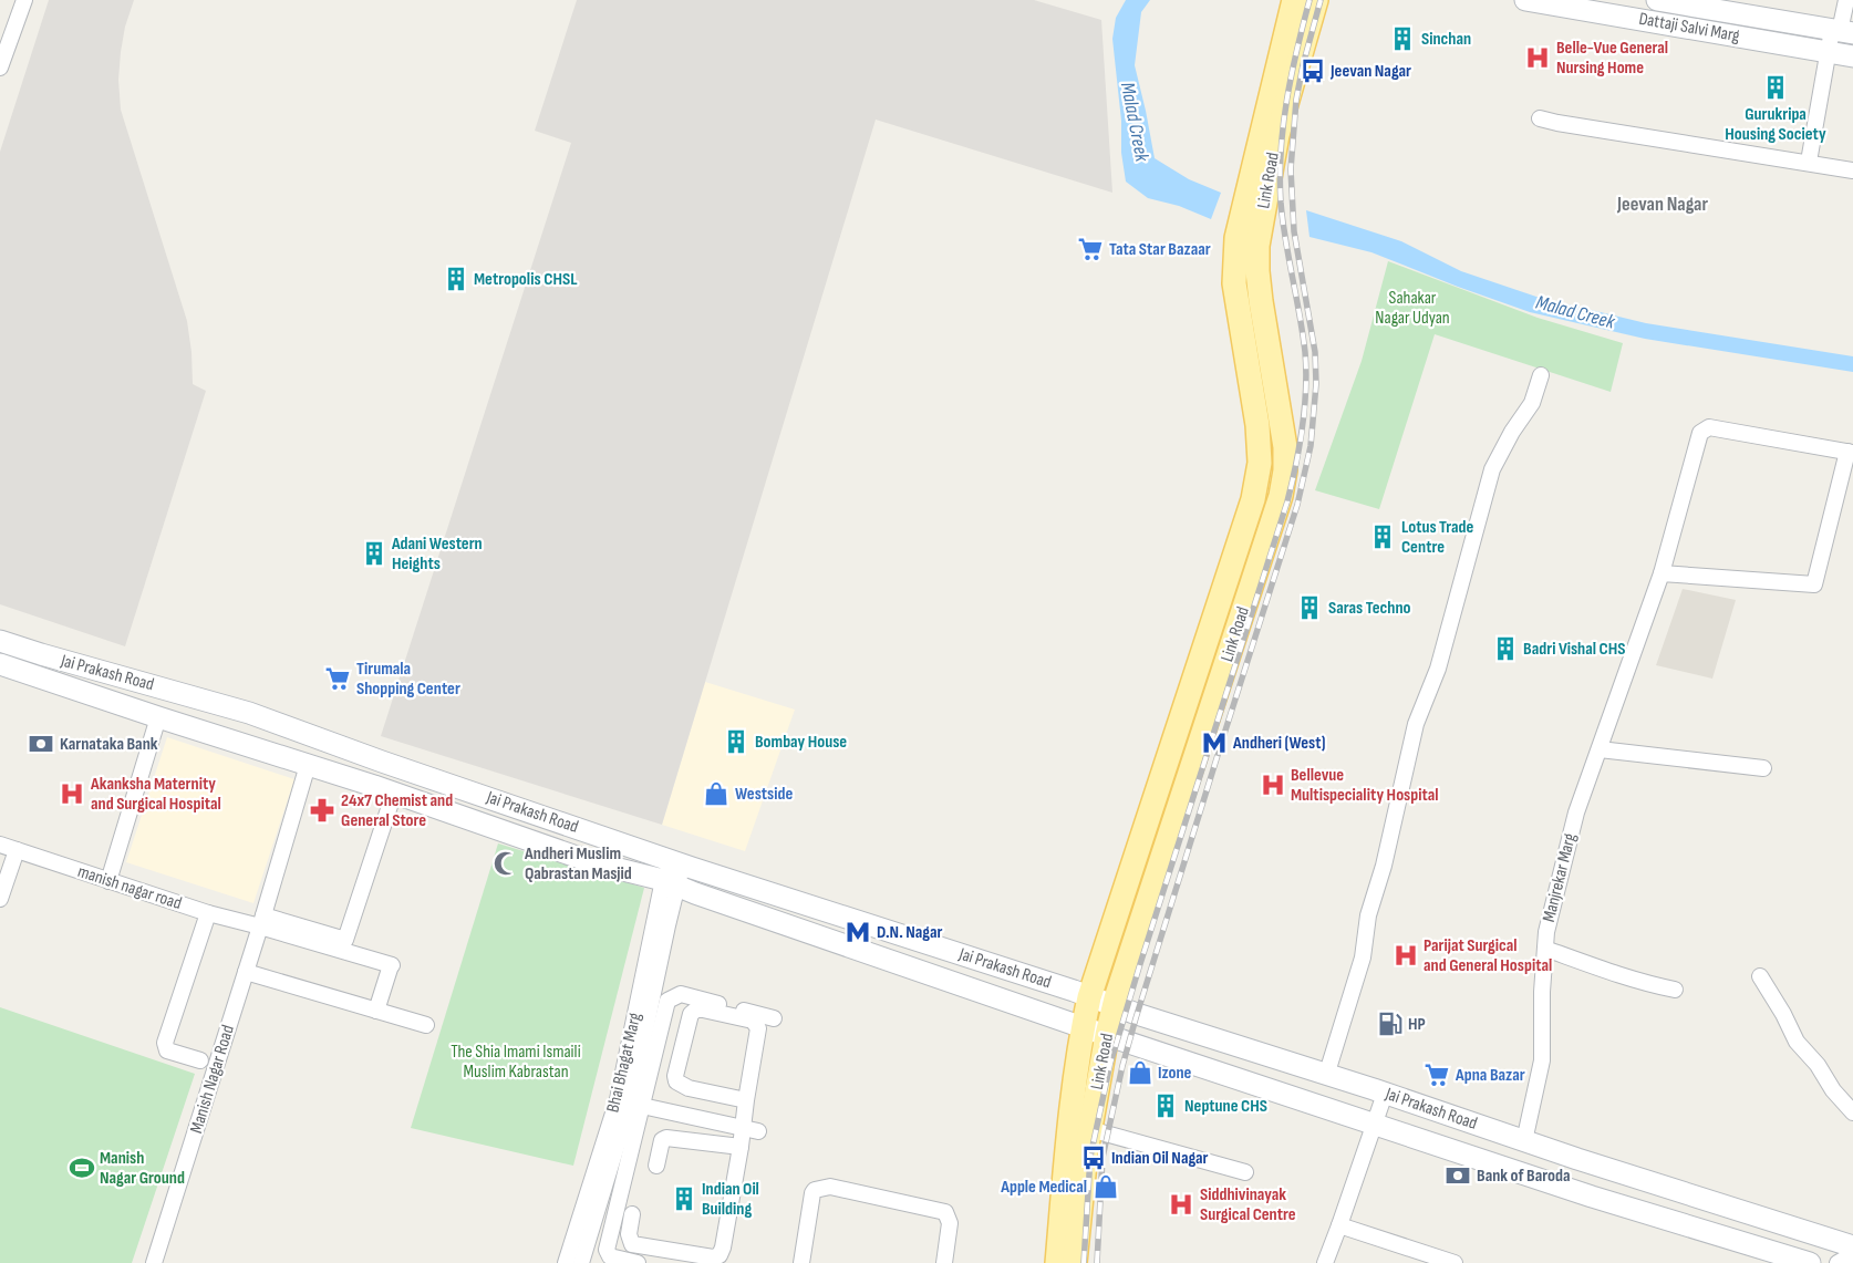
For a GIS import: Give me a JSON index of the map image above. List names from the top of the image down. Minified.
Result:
{"streets":{"main road":["Dattaji Salvi Marg","Link Road","Jai Prakash Road"],"street":["Manjrekar Marg","manish nagar road","Bhai Bhagat Marg","Manish Nagar Road"]},"crossings":[["Link Road","Jai Prakash Road"],["Jai Prakash Road","Manjrekar Marg"],["Jai Prakash Road","Manish Nagar Road"],["manish nagar road","Manish Nagar Road"]],"districts":["Jeevan Nagar"],"water":["Malad Creek"],"parks":["Sahakar Nagar Udyan","The Shia Imami Ismaili Muslim Kabrastan"],"places":{"building":["Sinchan","Gurukripa Housing Society","Metropolis CHSL","Lotus Trade Centre","Adani Western Heights","Saras Techno","Badri Vishal CHS","Bombay House","Neptune CHS","Indian Oil Building"],"hospital":["Belle-Vue General Nursing Home","Bellevue Multispeciality Hospital","Akanksha Maternity and Surgical Hospital","Parijat Surgical and General Hospital","Siddhivinayak Surgical Centre"],"bus stop":["Jeevan Nagar","Indian Oil Nagar"],"supermarket":["Tata Star Bazaar","Tirumala Shopping Center","Apna Bazar"],"metro station":["Andheri (West)","D.N. Nagar"],"bank":["Karnataka Bank","Bank of Baroda"],"shop":["Westside","Izone","Apple Medical"],"pharmacy":["24x7 Chemist and General Store"],"mosque":["Andheri Muslim Qabrastan Masjid"],"fuel station":["HP"],"sports":["Manish Nagar Ground"]}}
